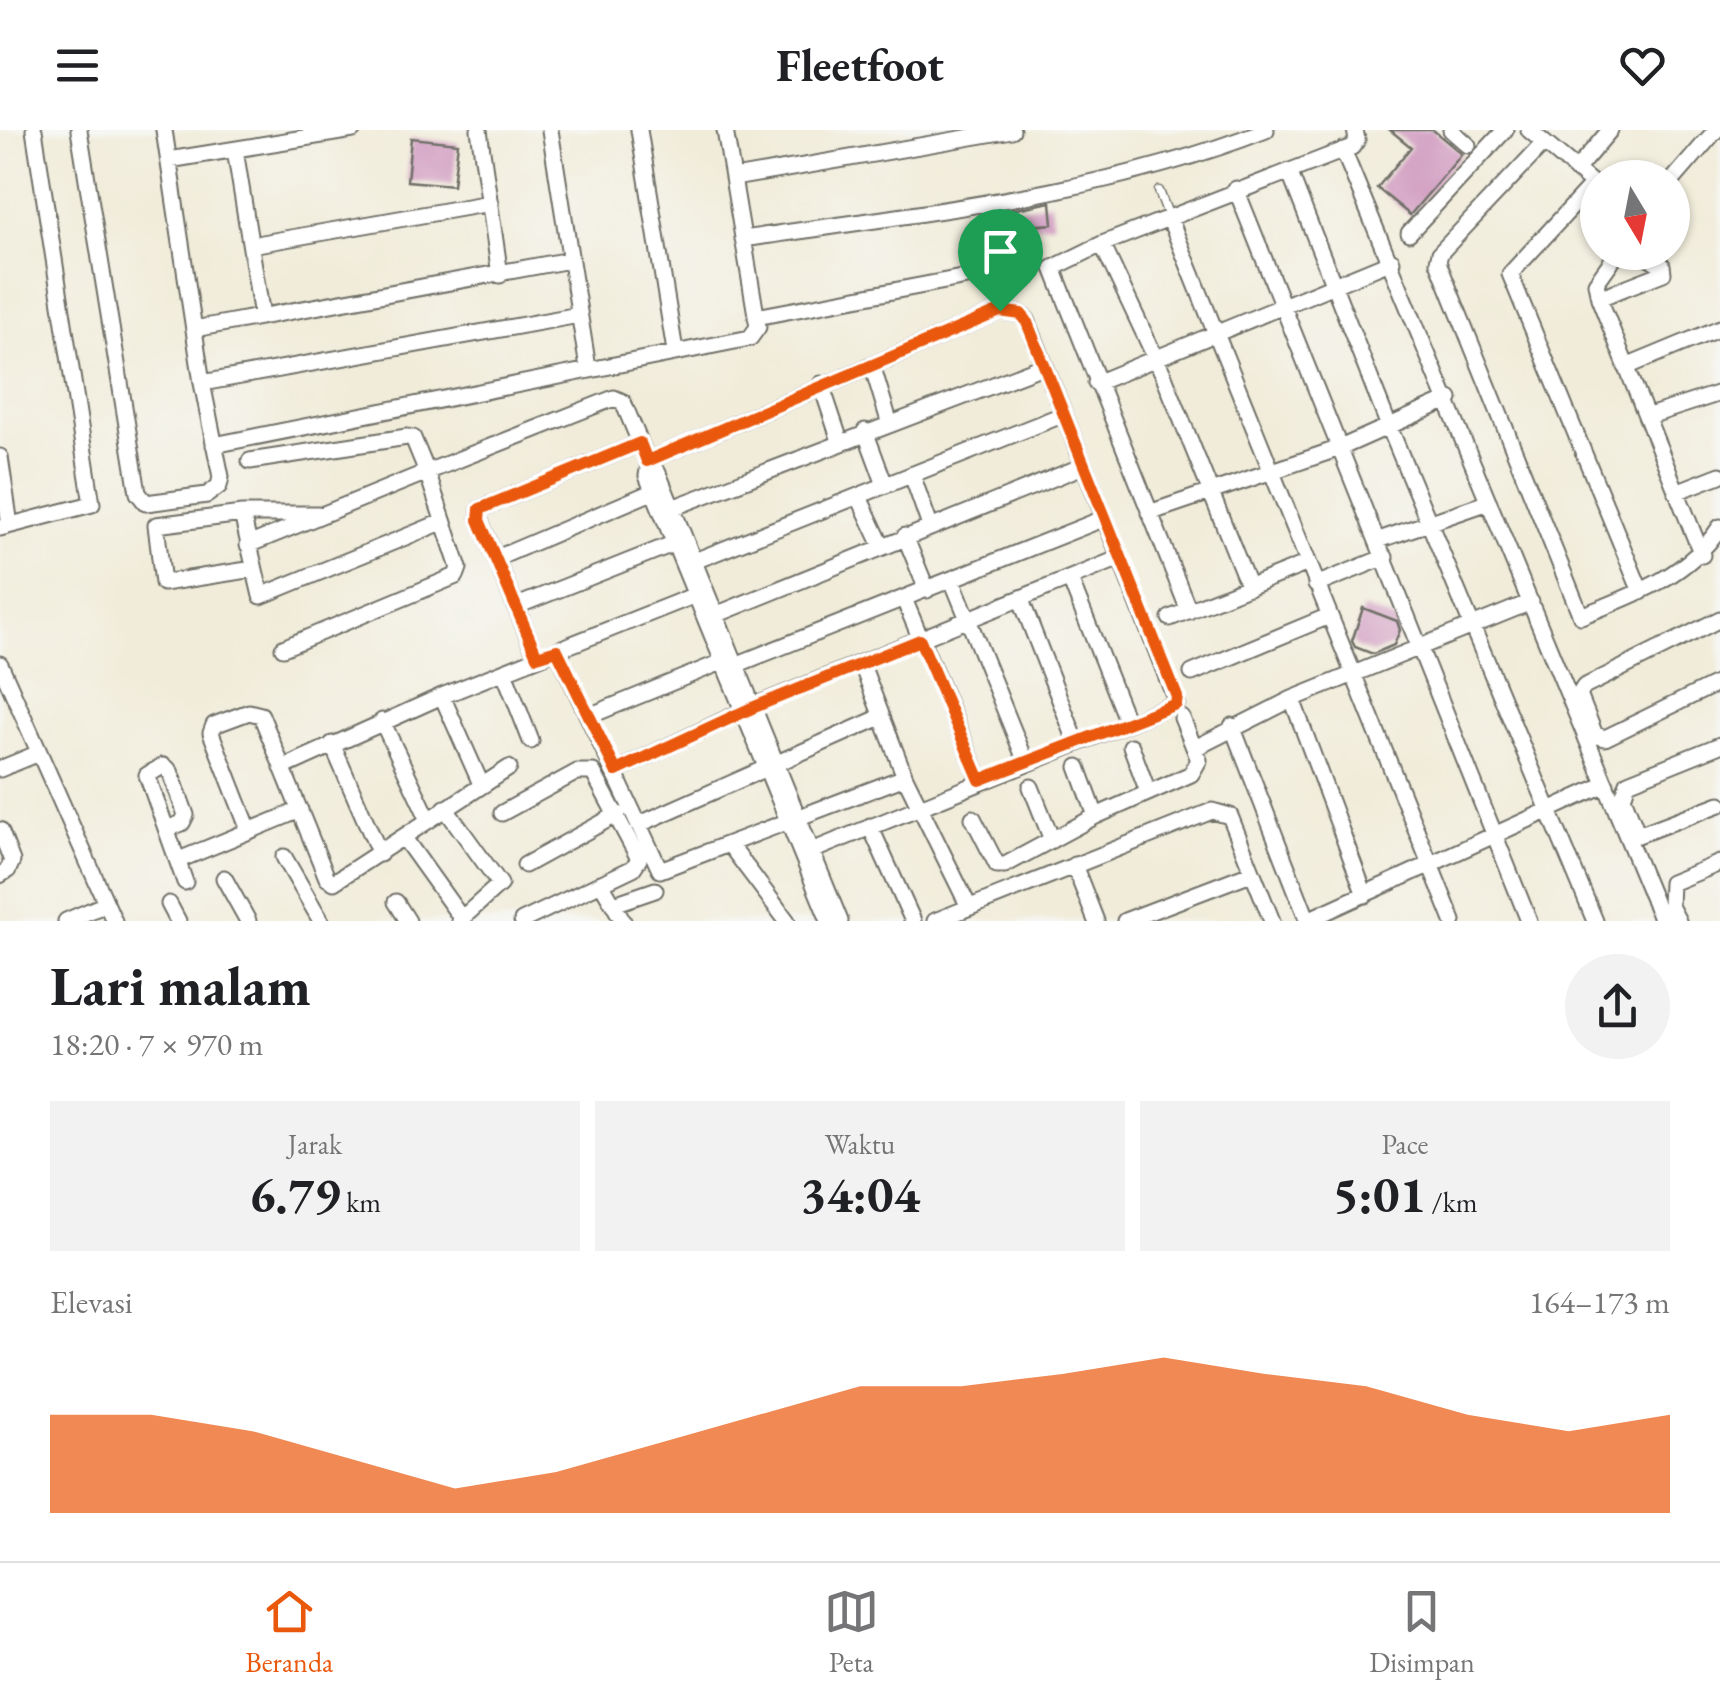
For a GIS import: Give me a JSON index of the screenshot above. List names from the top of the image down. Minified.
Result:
{"north":"bottom","page":{"header":"Fleetfoot","heading":["Lari malam","18:20 · 7 × 970 m"],"stats":[["Jarak","6.79 km"],["Waktu","34:04"],["Pace","5:01 /km"]],"chart":["Elevasi","164–173 m"],"tabs":["Beranda","Peta","Disimpan"]}}
